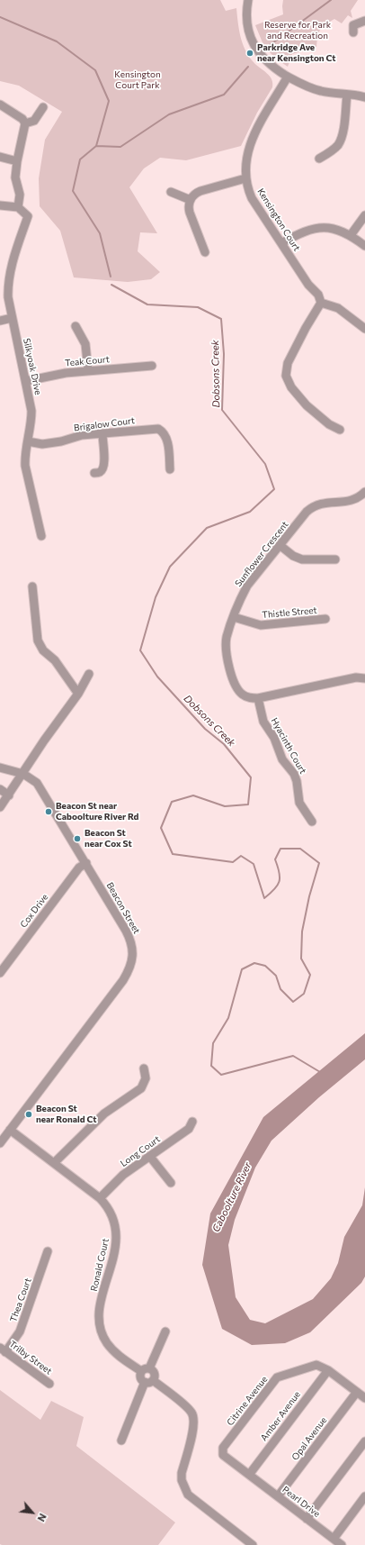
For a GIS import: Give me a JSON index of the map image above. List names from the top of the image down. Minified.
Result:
{"streets":{"street":["Kensington Court","Teak Court","Silkyoak Drive","Brigalow Court","Sunflower Crescent","Thistle Street","Hyacinth Court","Beacon Street","Cox Drive","Long Court","Ronald Court","Thea Court","Trilby Street","Citrine Avenue","Amber Avenue","Opal Avenue","Pearl Drive"]},"crossings":[["Teak Court","Silkyoak Drive"],["Silkyoak Drive","Brigalow Court"],["Sunflower Crescent","Thistle Street"],["Sunflower Crescent","Hyacinth Court"],["Beacon Street","Cox Drive"],["Beacon Street","Ronald Court"],["Long Court","Ronald Court"],["Thea Court","Trilby Street"],["Citrine Avenue","Amber Avenue"],["Citrine Avenue","Pearl Drive"],["Amber Avenue","Pearl Drive"],["Opal Avenue","Pearl Drive"]],"water":["Dobsons Creek","Caboolture River"],"parks":["Reserve for Park and Recreation","Kensington Court Park"],"places":["Parkridge Ave near Kensington Ct","Beacon St near Caboolture River Rd","Beacon St near Cox St","Beacon St near Ronald Ct"],"north":"bottom right"}
